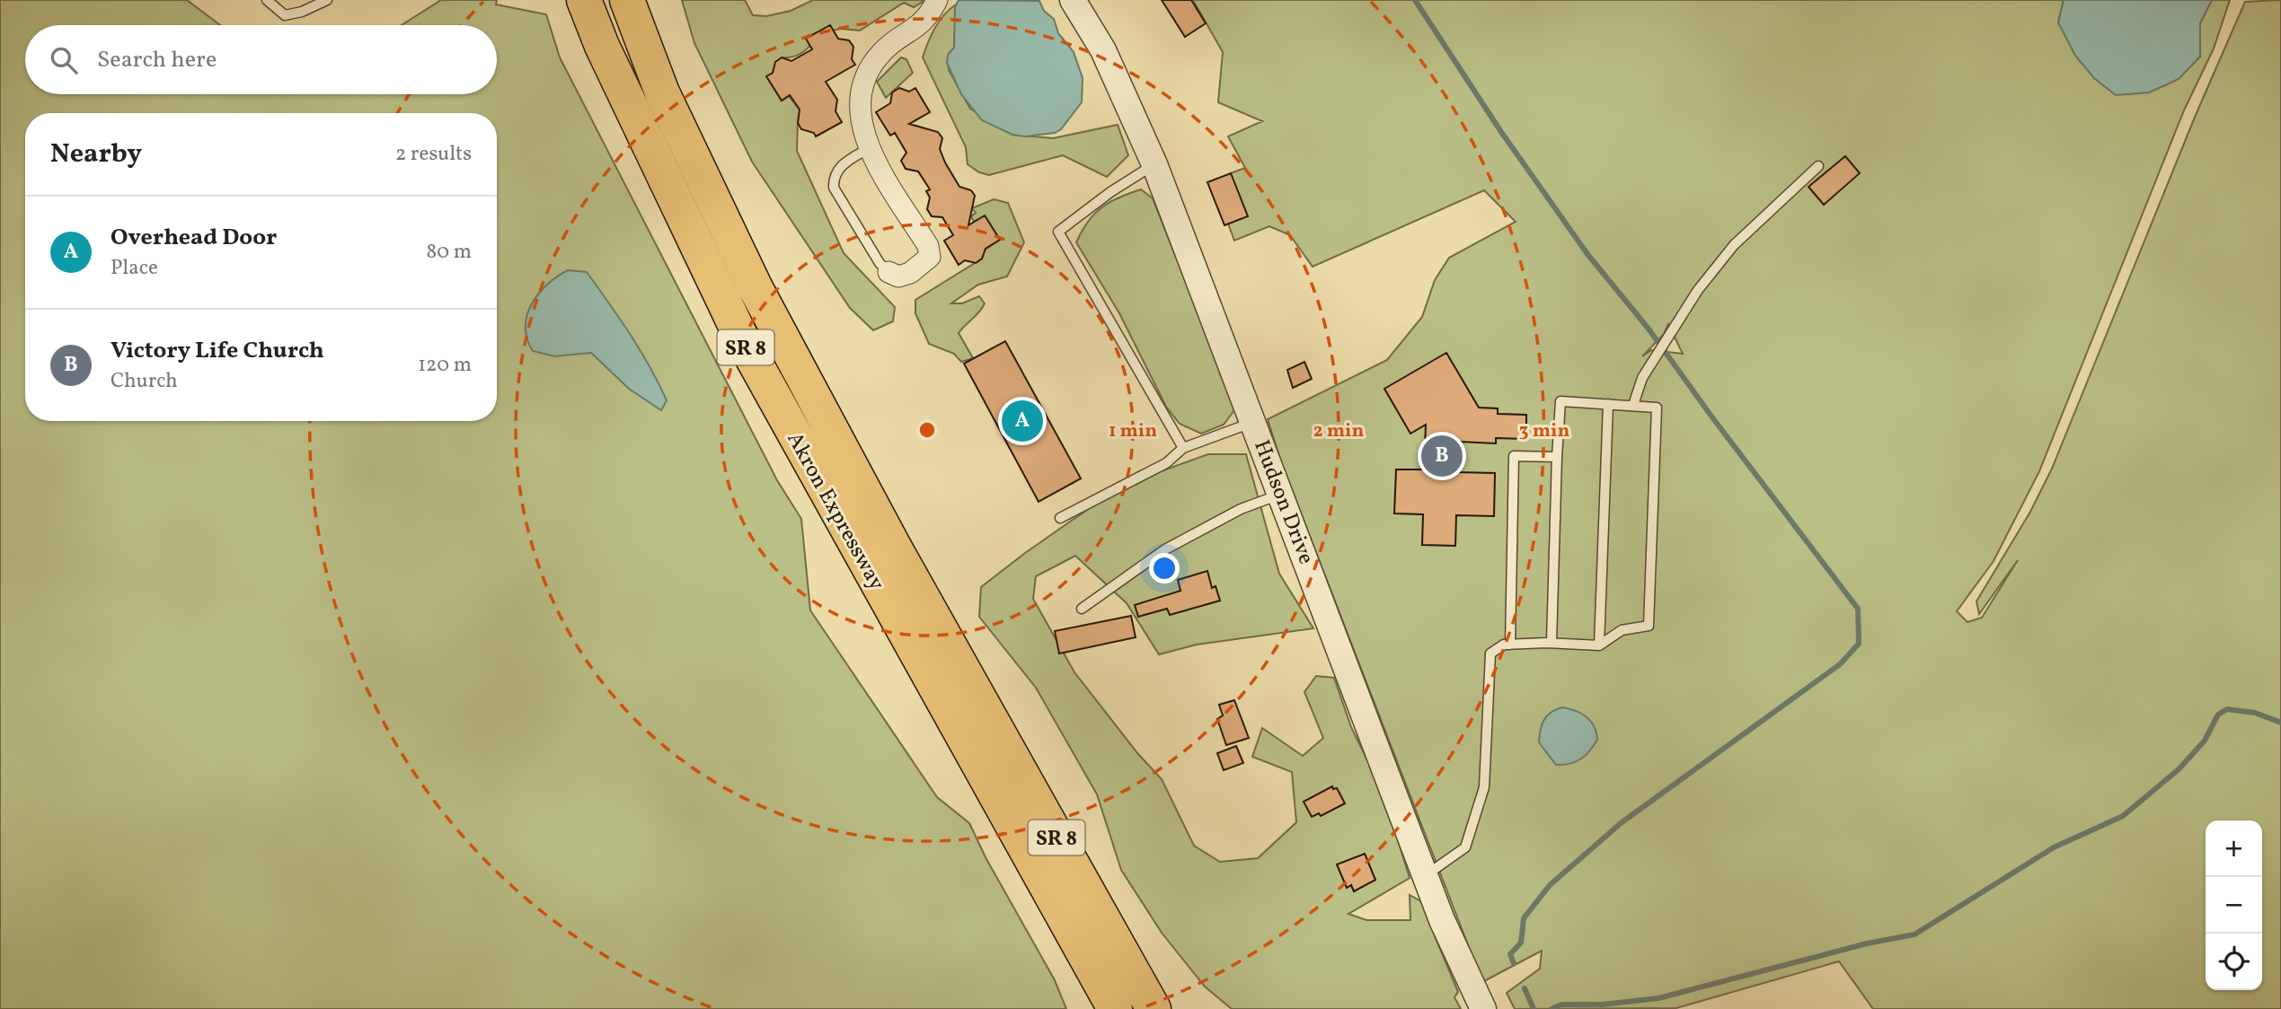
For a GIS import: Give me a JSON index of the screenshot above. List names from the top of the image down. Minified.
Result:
{"streets":{"highway":["SR 8","Akron Expressway"],"street":["Hudson Drive"]},"page":{"search":"Search here","heading":["Nearby","2 results"],"list":[{"mark":"A","name":"Overhead Door","note":"Place","value":"80 m"},{"mark":"B","name":"Victory Life Church","note":"Church","value":"120 m"}],"pins":["A","B"],"map_buttons":["+","−"]},"rings":["1 min","2 min","3 min"]}
